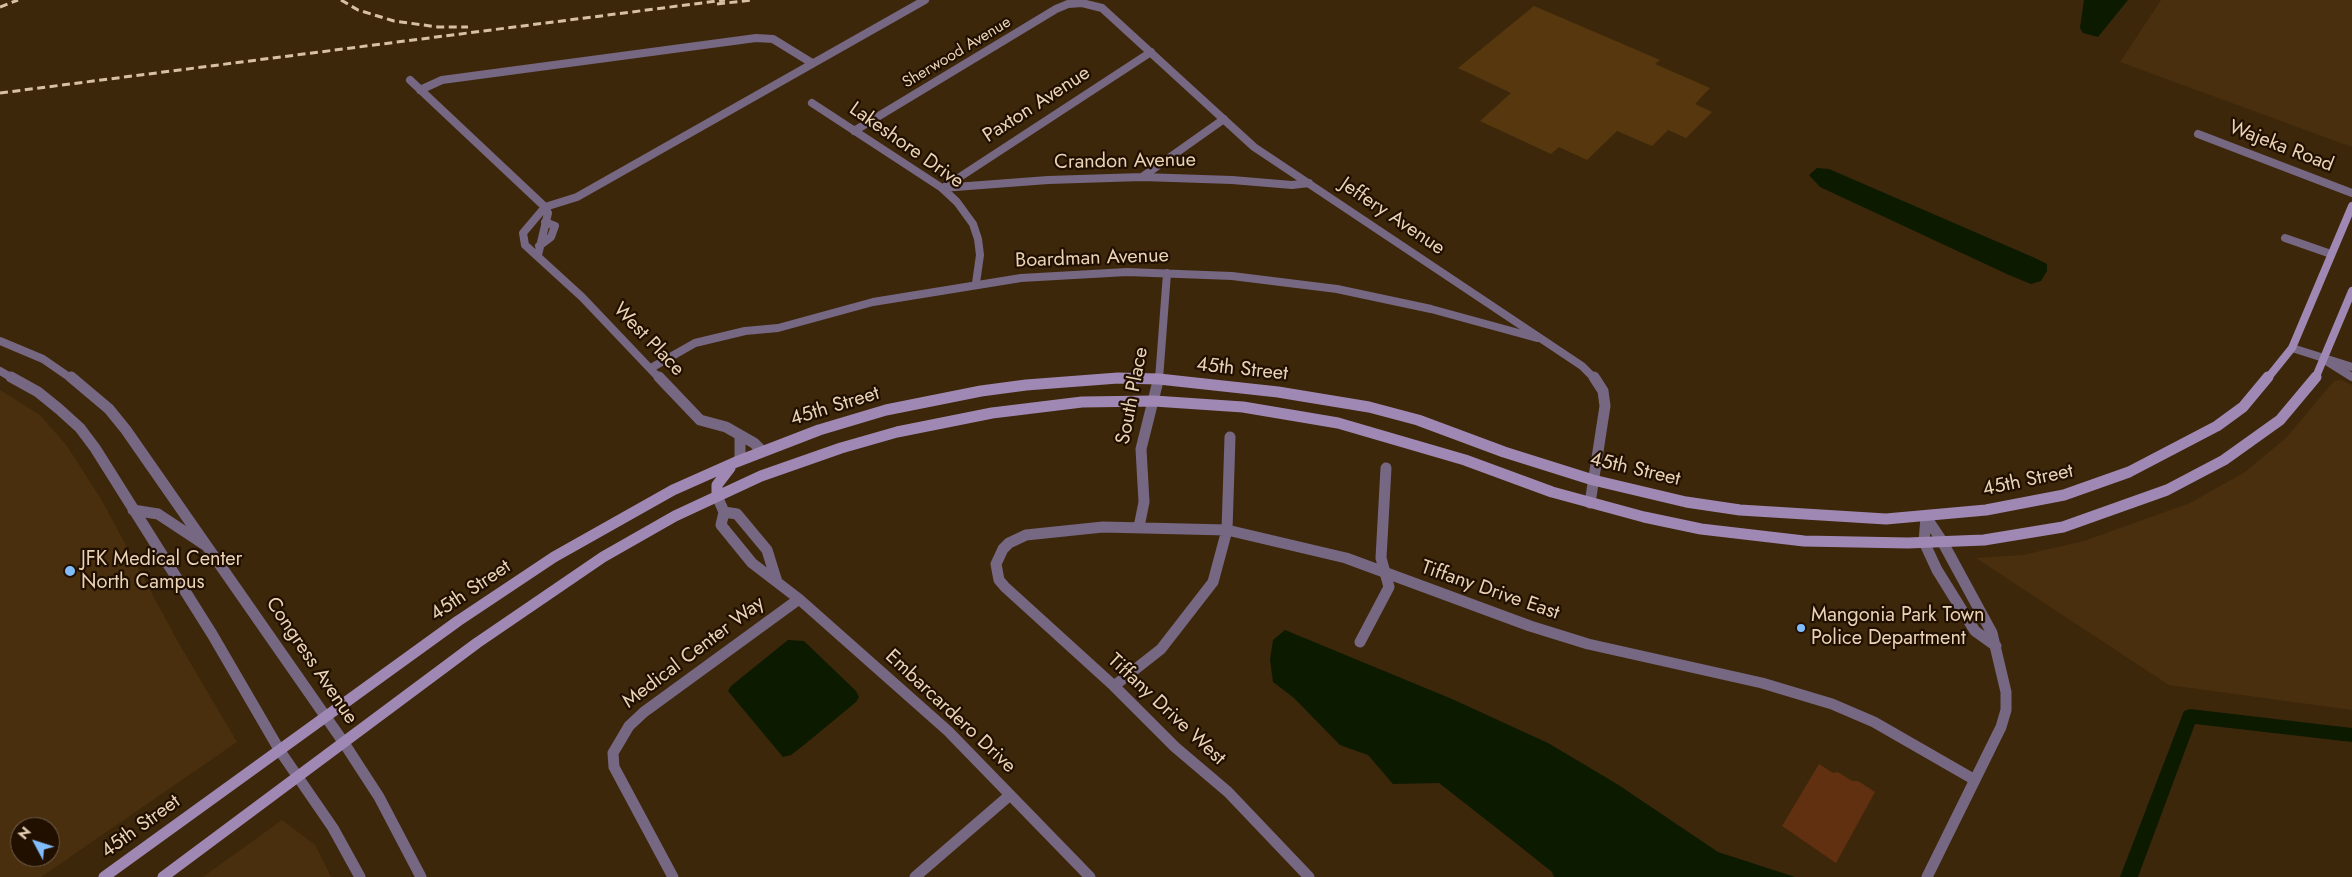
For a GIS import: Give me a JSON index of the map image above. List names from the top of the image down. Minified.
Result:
{"streets":{"main road":["45th Street"],"street":["Sherwood Avenue","Paxton Avenue","Lakeshore Drive","Wajeka Road","Crandon Avenue","Jeffery Avenue","Boardman Avenue","West Place","South Place","Tiffany Drive East","Medical Center Way","Congress Avenue","Tiffany Drive West","Embarcardero Drive"]},"crossings":[["Sherwood Avenue","Lakeshore Drive"],["Sherwood Avenue","Jeffery Avenue"],["Paxton Avenue","Lakeshore Drive"],["Paxton Avenue","Crandon Avenue"],["Paxton Avenue","Jeffery Avenue"],["Lakeshore Drive","Crandon Avenue"],["Lakeshore Drive","Boardman Avenue"],["Crandon Avenue","Jeffery Avenue"],["Jeffery Avenue","Boardman Avenue"],["Jeffery Avenue","45th Street"],["Boardman Avenue","West Place"],["Boardman Avenue","South Place"],["West Place","45th Street"],["45th Street","South Place"],["45th Street","Congress Avenue"],["45th Street","Embarcardero Drive"],["South Place","Tiffany Drive East"],["Tiffany Drive East","Tiffany Drive West"],["Medical Center Way","Embarcardero Drive"]],"places":["JFK Medical Center North Campus","Mangonia Park Town Police Department"],"north":"top left"}
